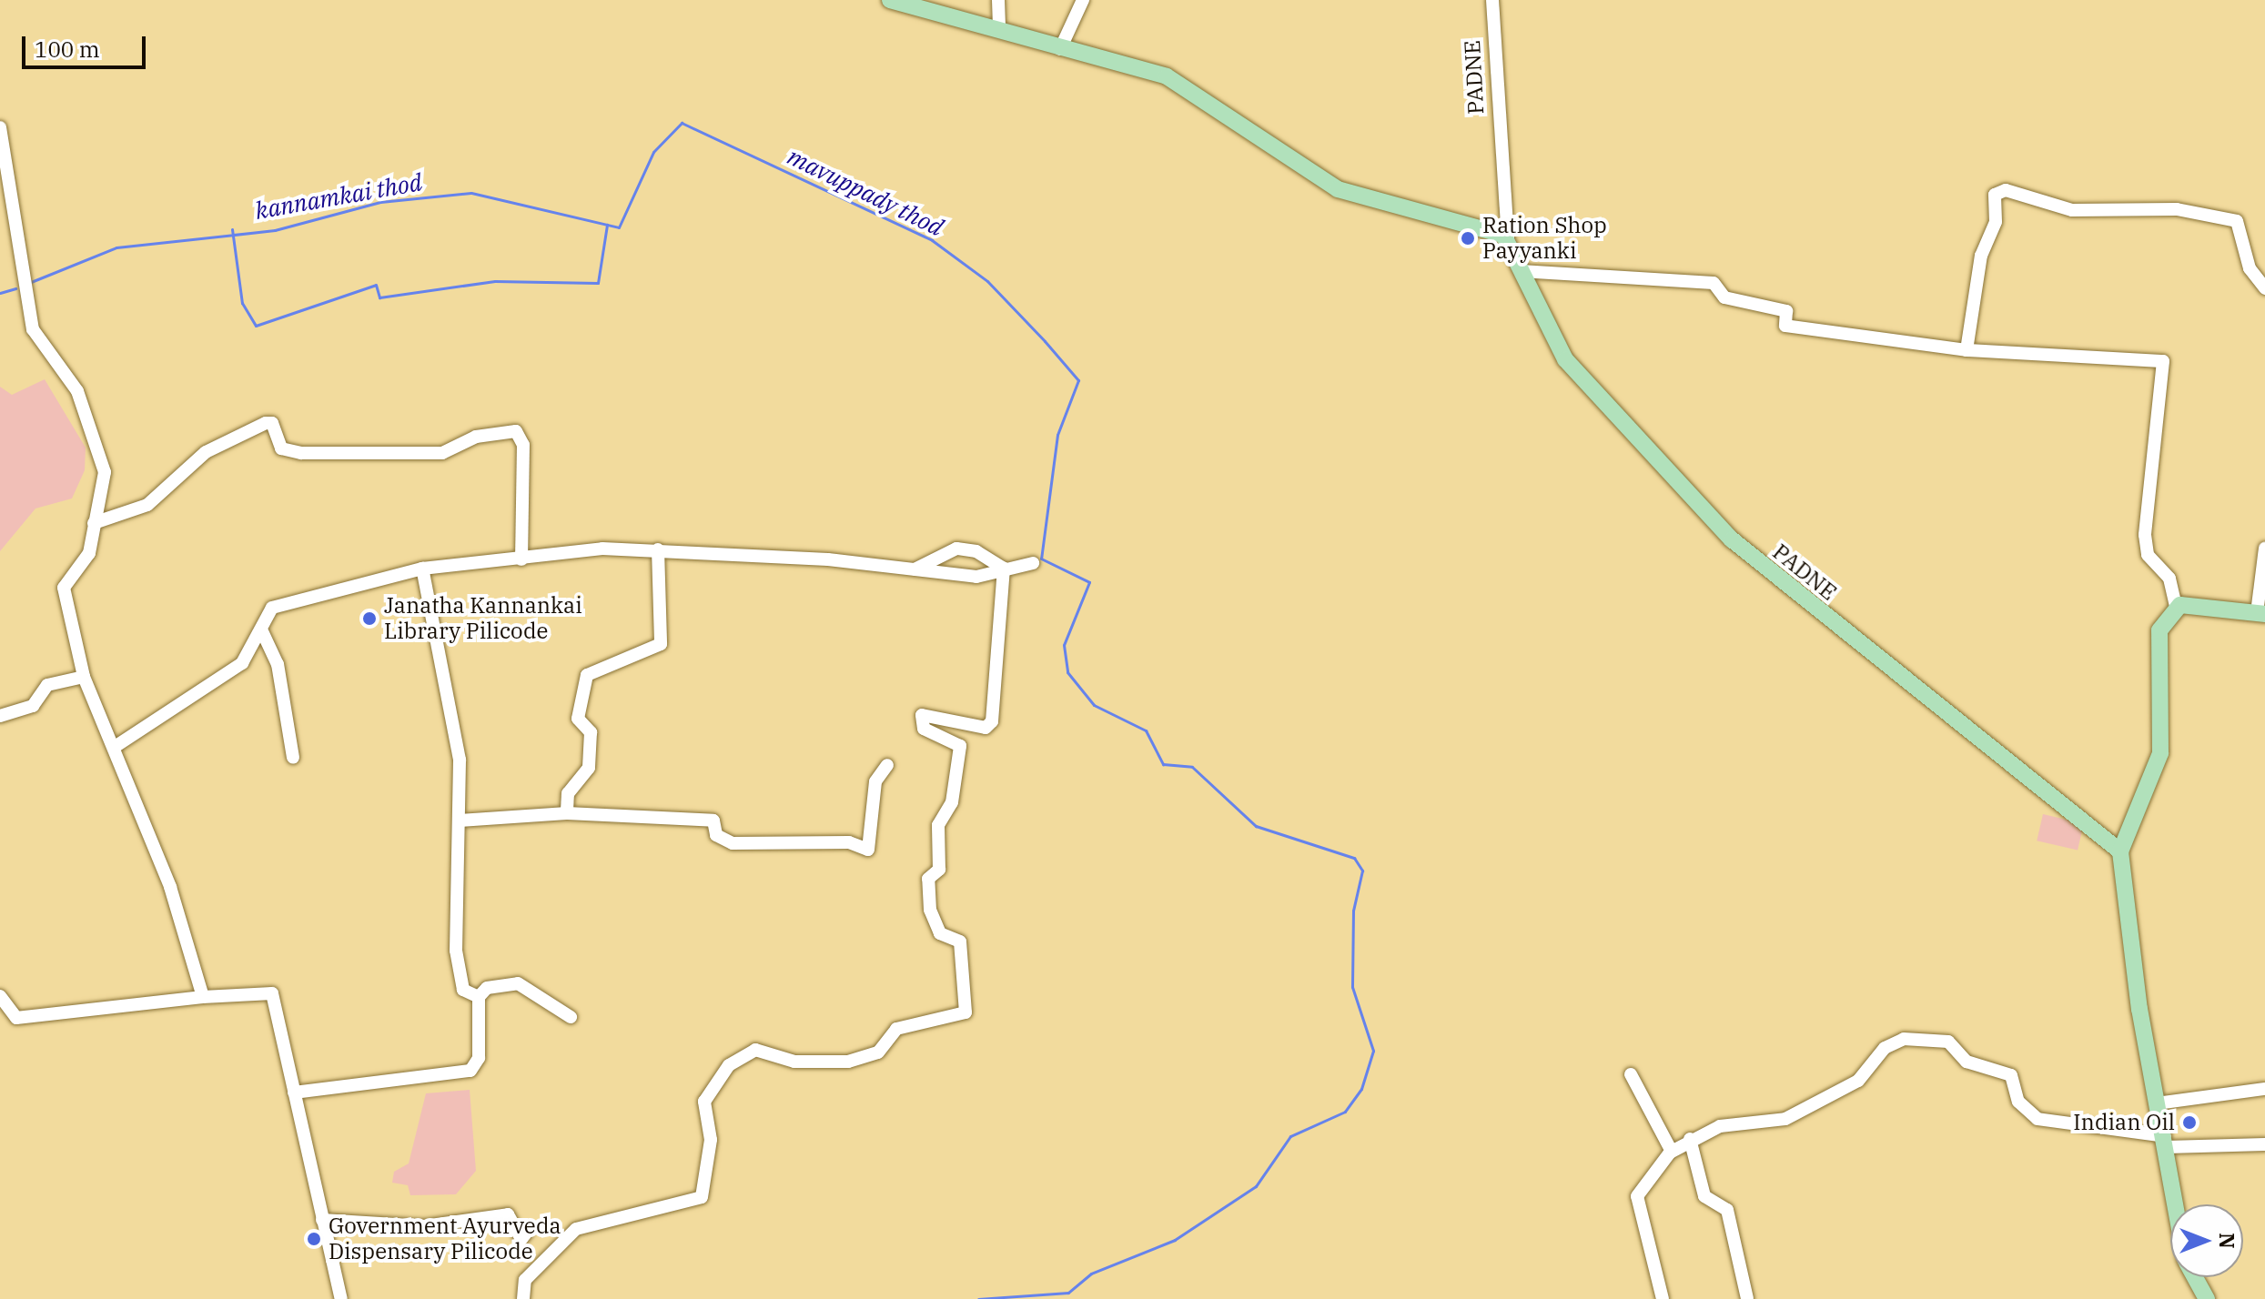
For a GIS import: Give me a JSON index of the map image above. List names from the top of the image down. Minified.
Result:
{"streets":{"main road":["PADNE"]},"water":["mavuppady thod","kannamkai thod"],"places":["Ration Shop Payyanki","Janatha Kannankai Library Pilicode","Indian Oil","Government Ayurveda Dispensary Pilicode"],"scale_bar":"100 m","north":"right"}
